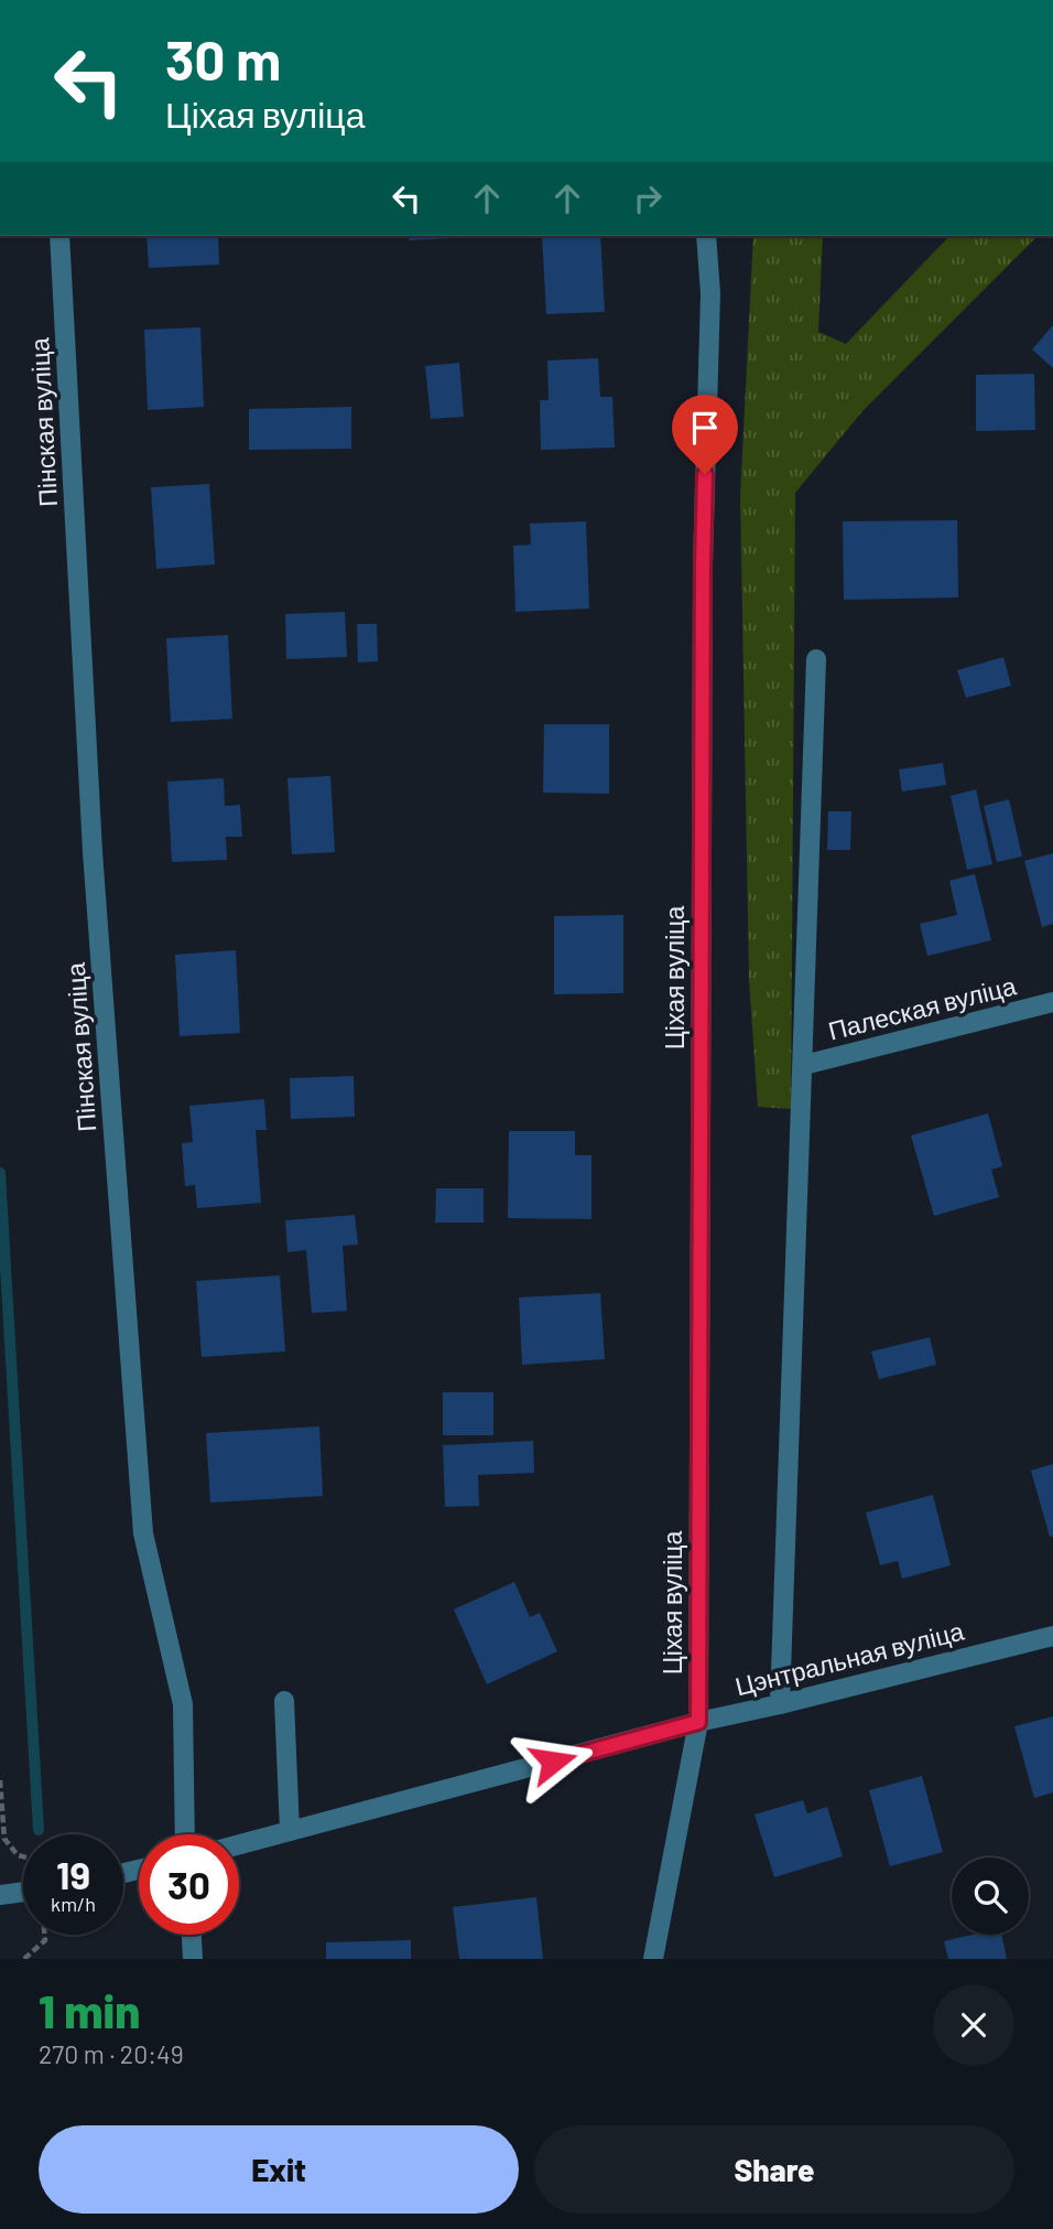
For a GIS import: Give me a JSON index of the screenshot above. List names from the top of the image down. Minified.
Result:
{"streets":{"street":["Пінская вуліца","Ціхая вуліца","Палеская вуліца","Цэнтральная вуліца"]},"crossings":[["Ціхая вуліца","Цэнтральная вуліца"]],"page":{"turn":["30 m","Ціхая вуліца"],"speed":"19 km/h","limit":"30","heading":["1 min","270 m · 20:49"],"buttons":["Exit","Share"]}}
